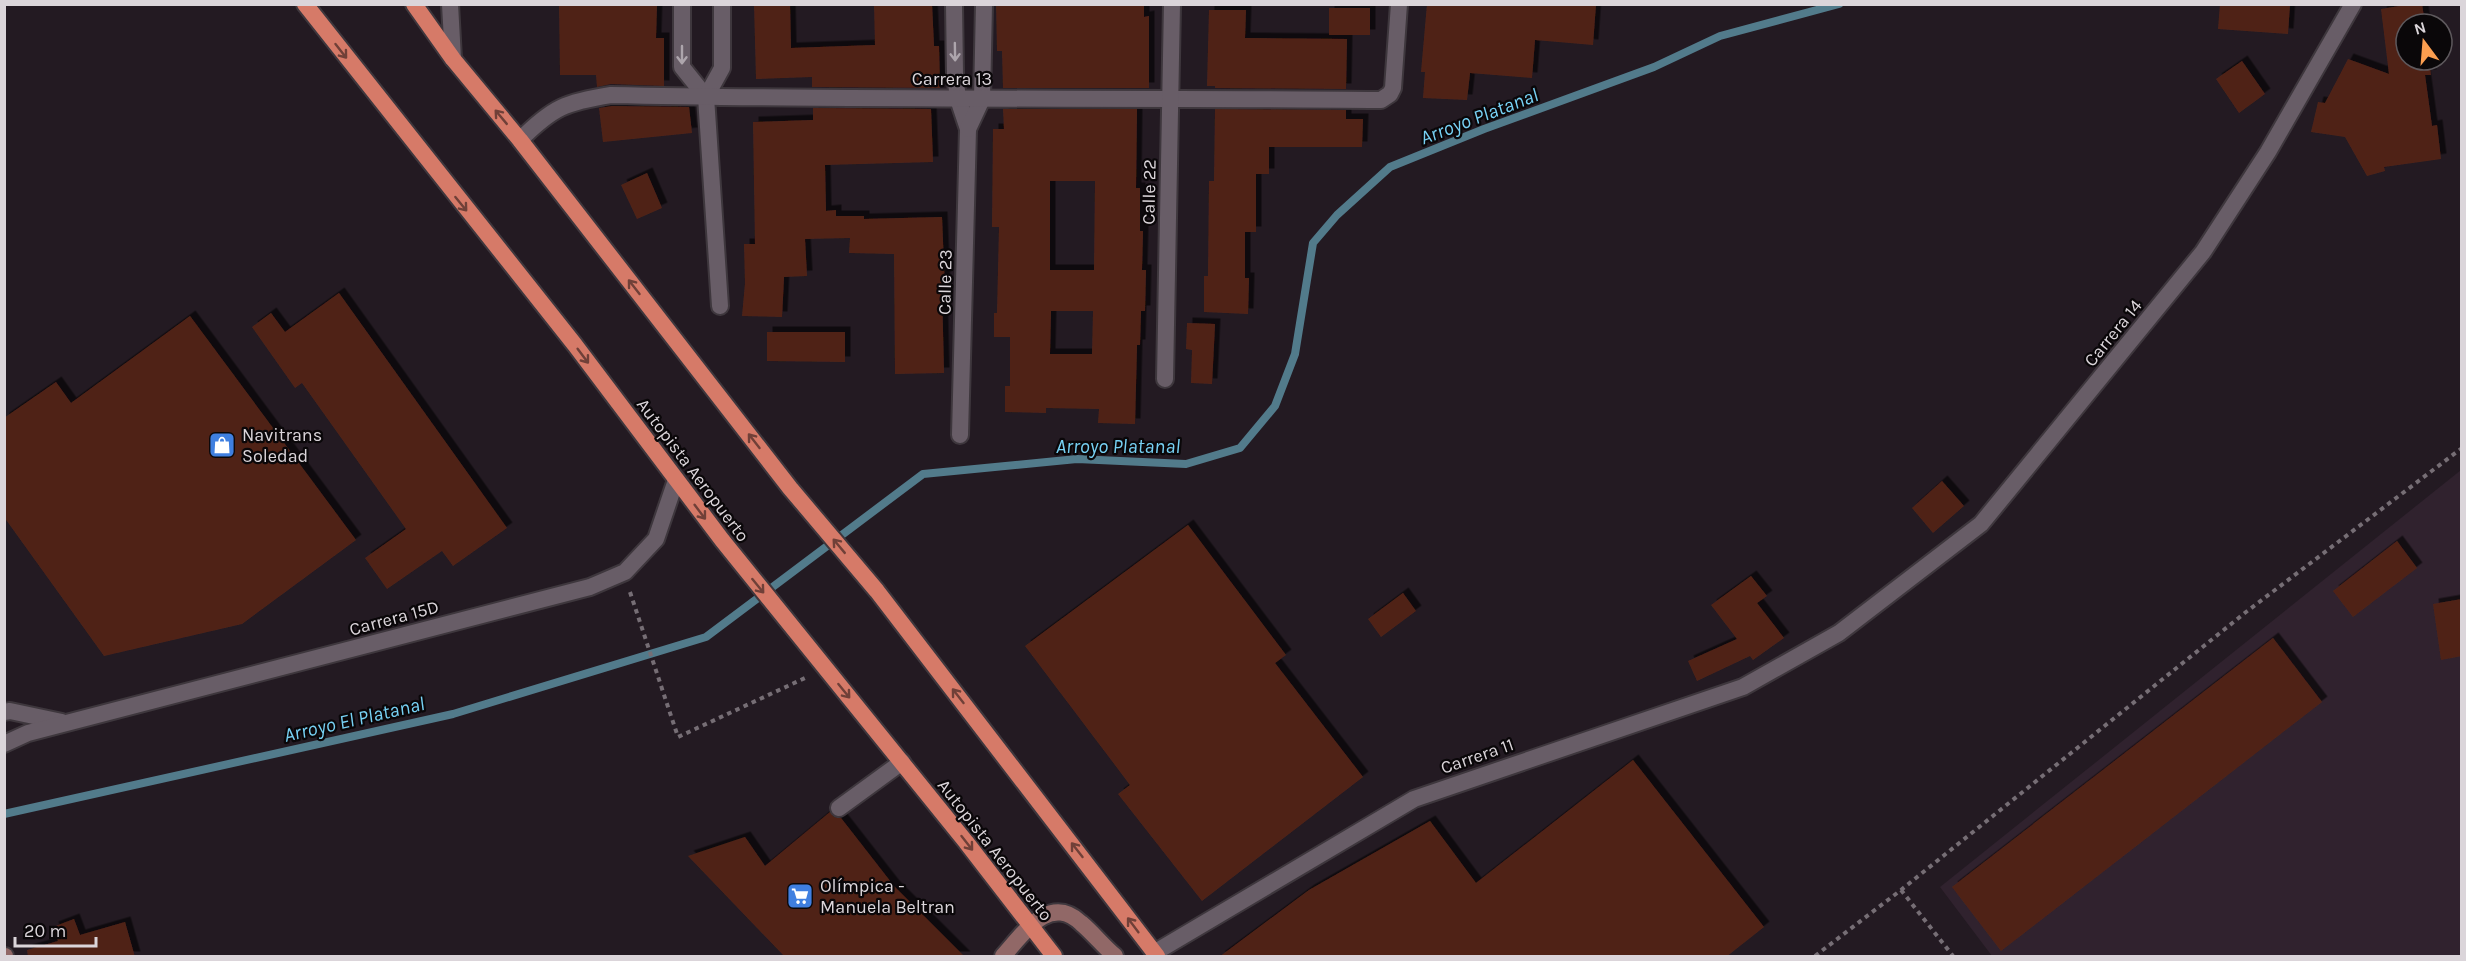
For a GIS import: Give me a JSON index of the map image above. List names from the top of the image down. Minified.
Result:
{"streets":{"highway":["Autopista Aeropuerto"],"street":["Carrera 13","Calle 22","Calle 23","Carrera 14","Carrera 15D","Carrera 11"]},"crossings":[["Carrera 13","Calle 22"],["Carrera 13","Calle 23"],["Carrera 14","Carrera 11"],["Autopista Aeropuerto","Carrera 15D"]],"water":["Arroyo Platanal","Arroyo El Platanal"],"places":{"shop":["Navitrans Soledad"],"supermarket":["Olímpica - Manuela Beltran"]},"scale_bar":"20 m","north":"top"}
